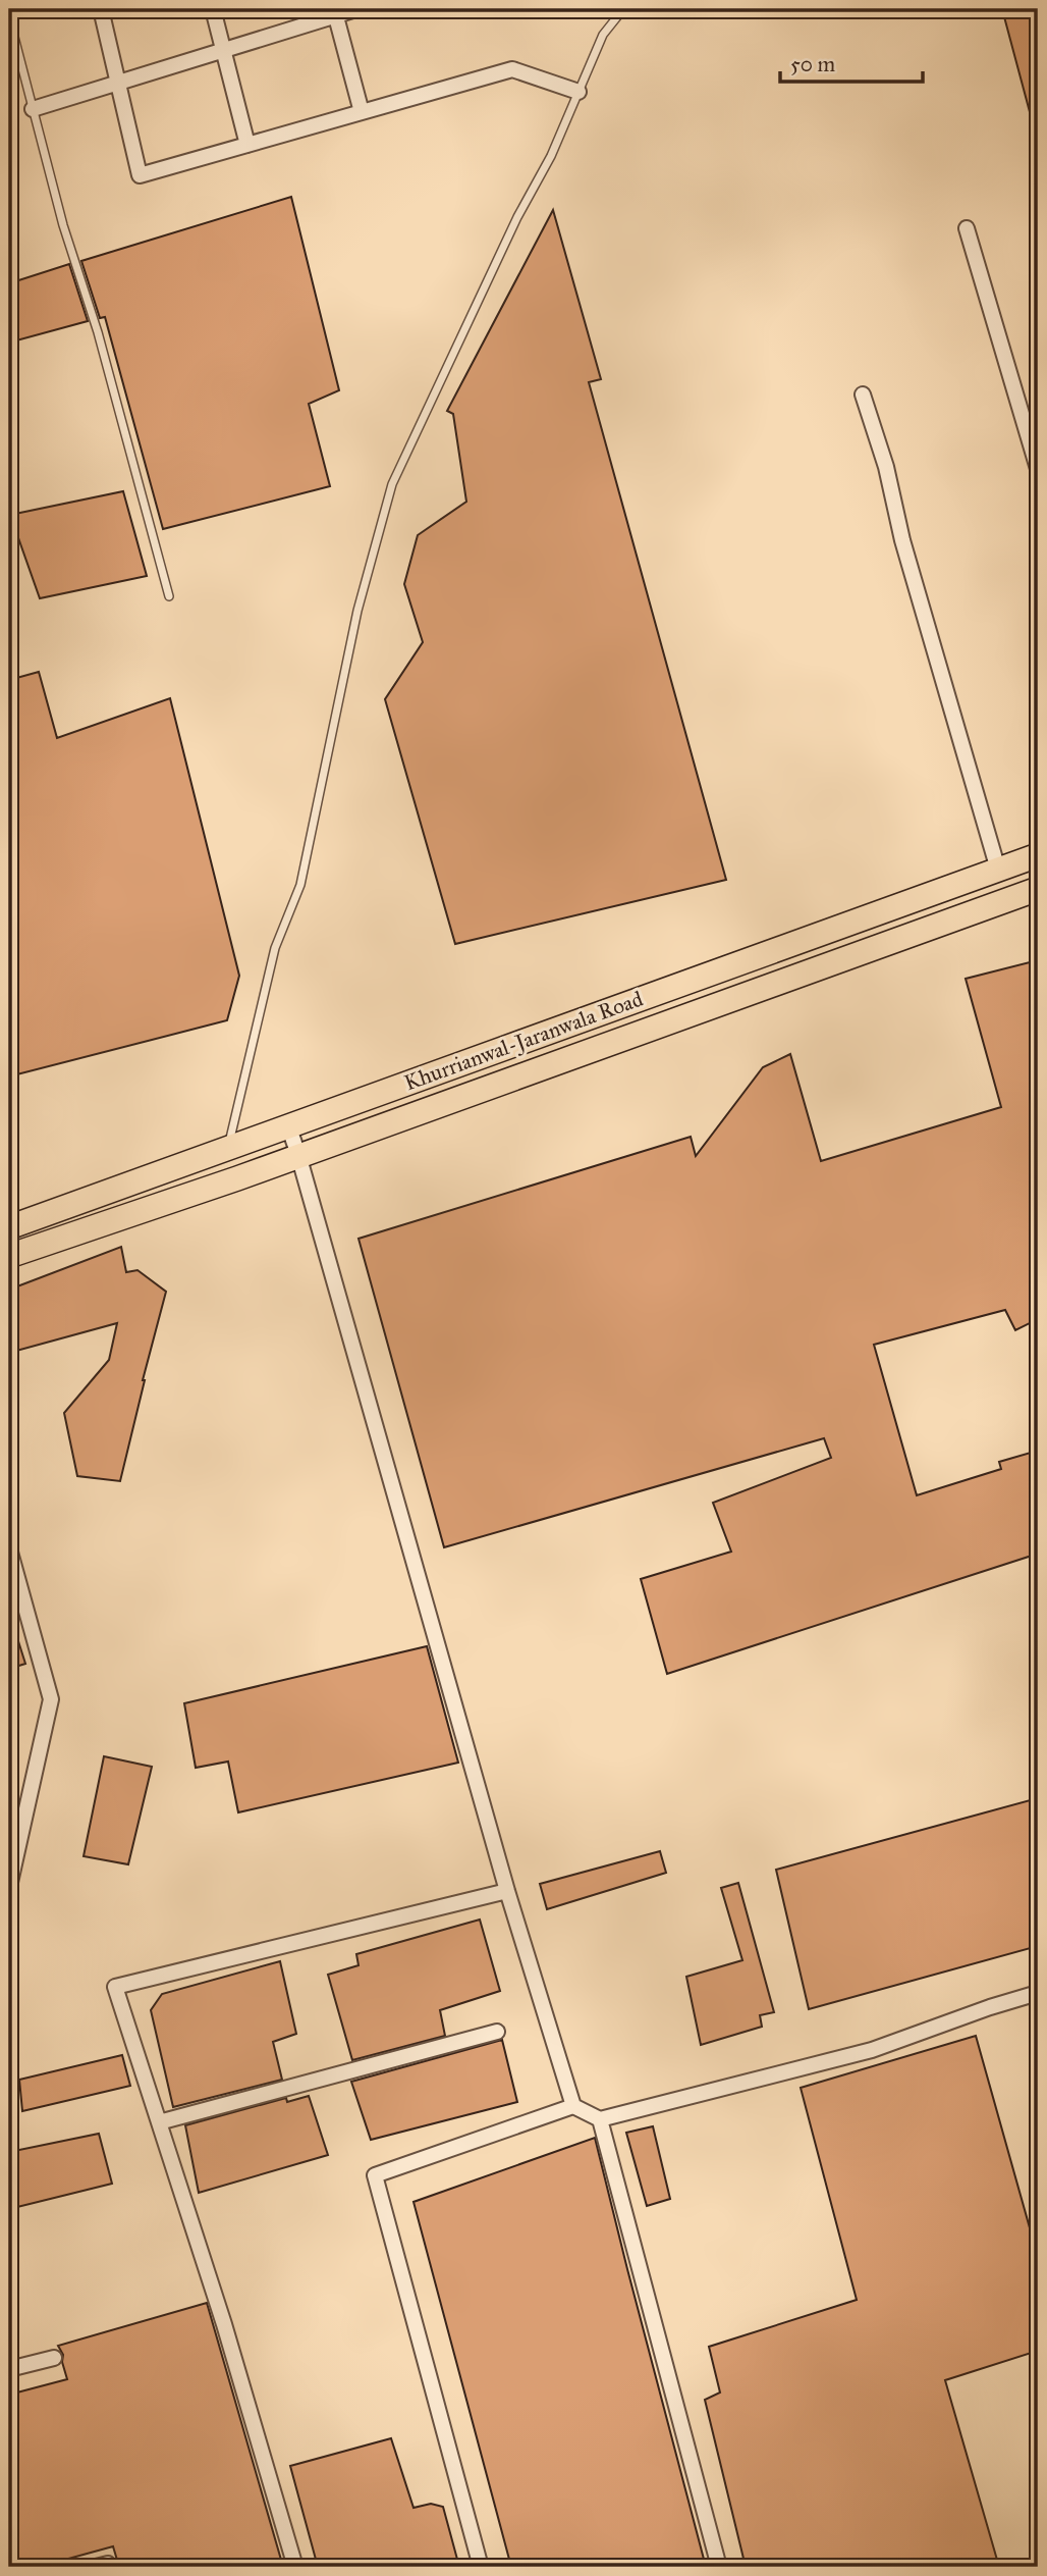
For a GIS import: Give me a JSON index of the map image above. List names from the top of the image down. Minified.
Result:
{"streets":{"main road":["Khurrianwal-Jaranwala Road"]},"scale_bar":"50 m"}
